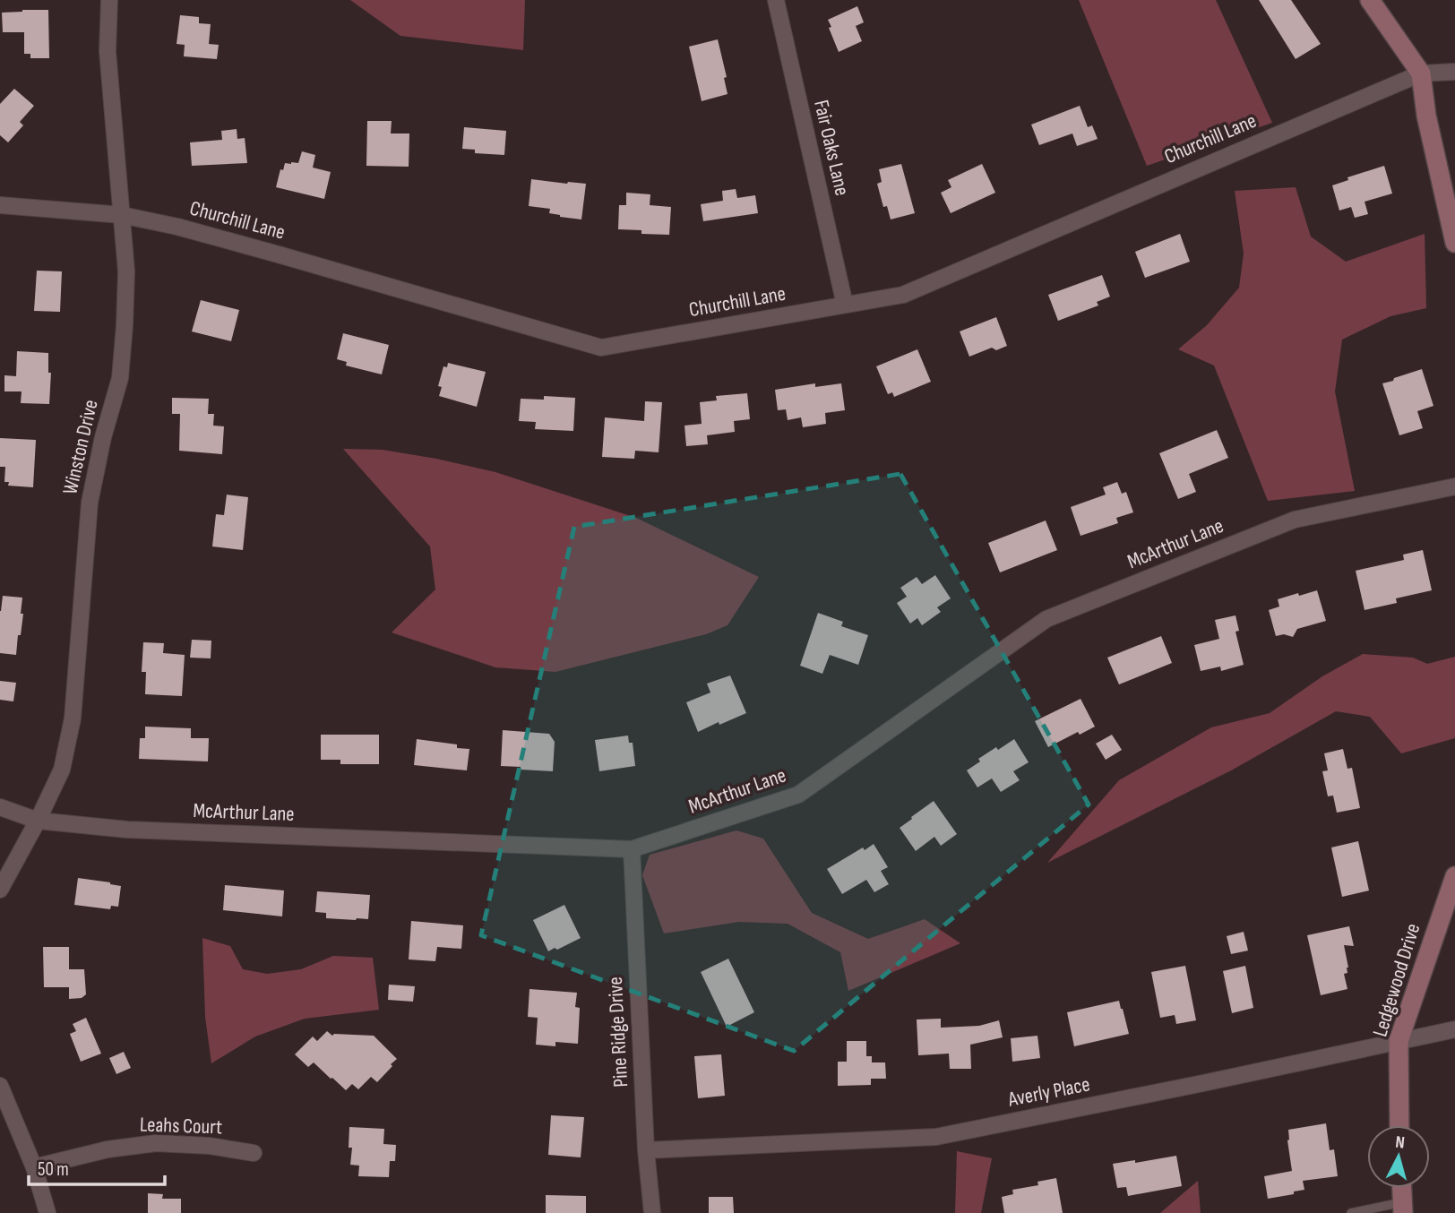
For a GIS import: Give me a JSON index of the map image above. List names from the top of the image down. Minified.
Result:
{"streets":{"street":["Churchill Lane","Fair Oaks Lane","Winston Drive","McArthur Lane","Ledgewood Drive","Pine Ridge Drive","Averly Place","Leahs Court"]},"crossings":[["Churchill Lane","Fair Oaks Lane"],["Churchill Lane","Winston Drive"],["Winston Drive","McArthur Lane"],["McArthur Lane","Pine Ridge Drive"],["Ledgewood Drive","Averly Place"],["Pine Ridge Drive","Averly Place"]],"scale_bar":"50 m","north":"top"}
